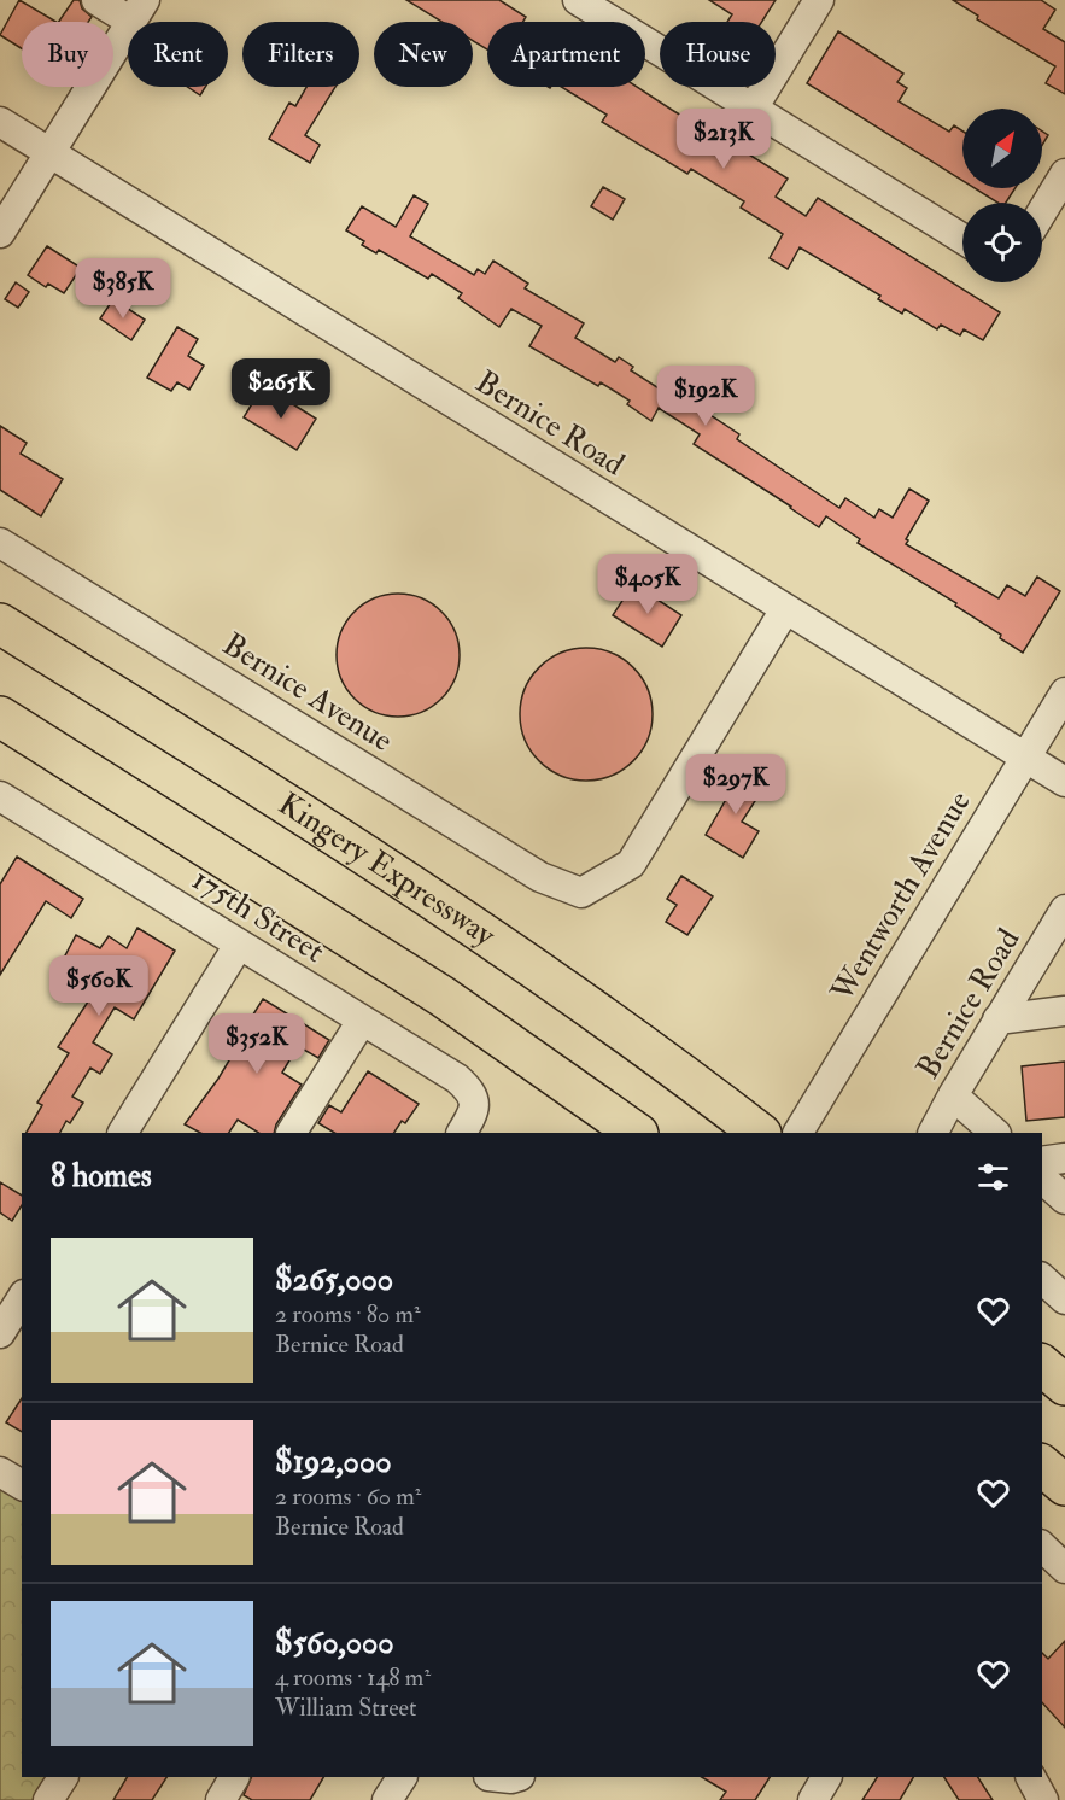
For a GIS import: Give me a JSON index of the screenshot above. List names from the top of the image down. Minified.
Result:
{"streets":{"highway":["Kingery Expressway"],"street":["Bernice Road","Bernice Avenue","Wentworth Avenue","175th Street"]},"crossings":[["Bernice Road","Bernice Avenue"],["Bernice Road","Wentworth Avenue"]],"north":"top right","page":{"chip":["Buy","Rent","Filters","New","Apartment","House"],"price":["$213K","$385K","$265K","$192K","$405K","$297K","$560K","$352K"],"heading":"8 homes","list":[{"name":"$265,000","note":"2 rooms · 80 m² · Bernice Road"},{"name":"$192,000","note":"2 rooms · 60 m² · Bernice Road"},{"name":"$560,000","note":"4 rooms · 148 m² · William Street"}]}}
